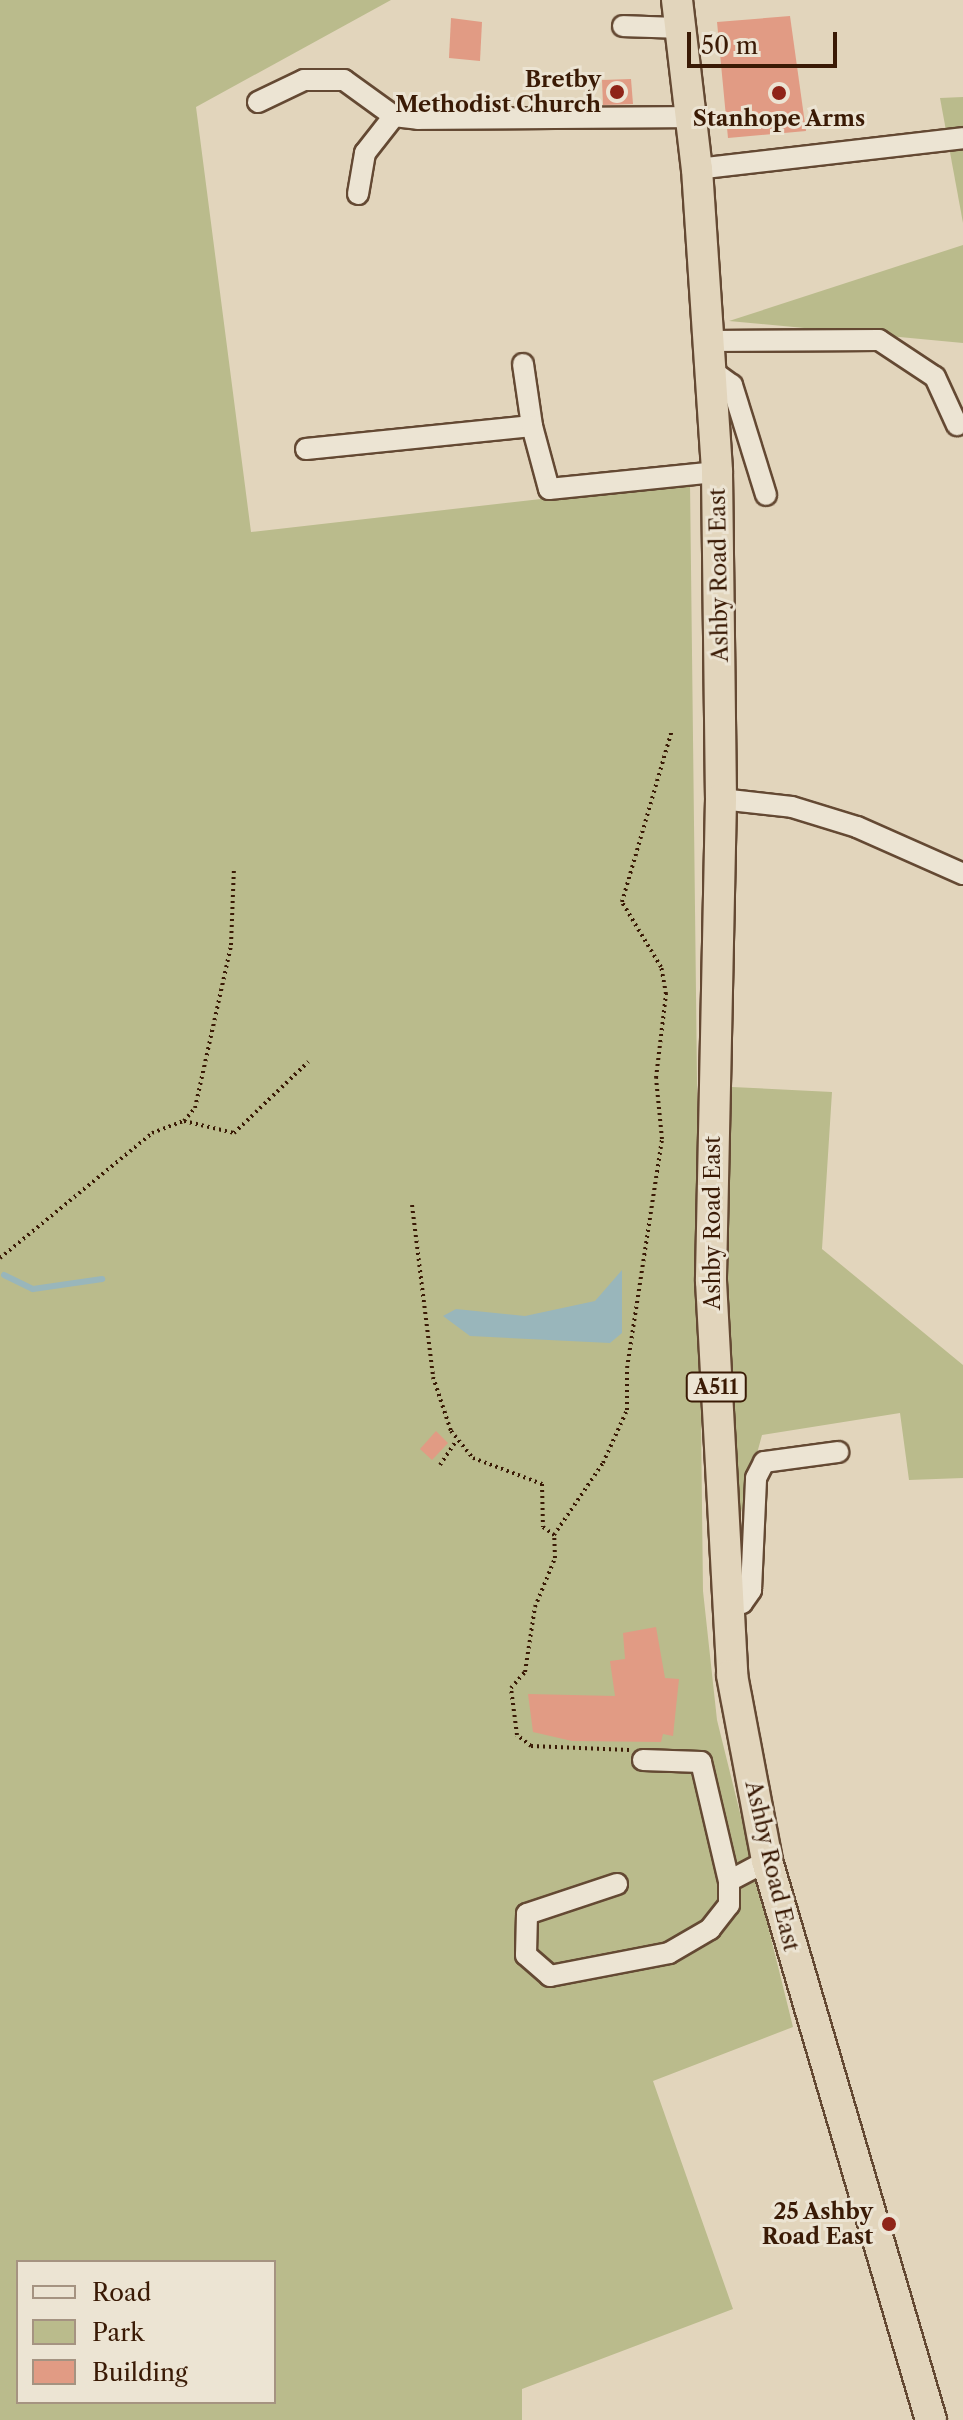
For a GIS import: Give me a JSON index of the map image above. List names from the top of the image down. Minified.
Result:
{"streets":{"highway":["Ashby Road East","A511"]},"places":["Bretby Methodist Church","Stanhope Arms","25 Ashby Road East"],"legend":["Road","Park","Building"],"scale_bar":"50 m"}
